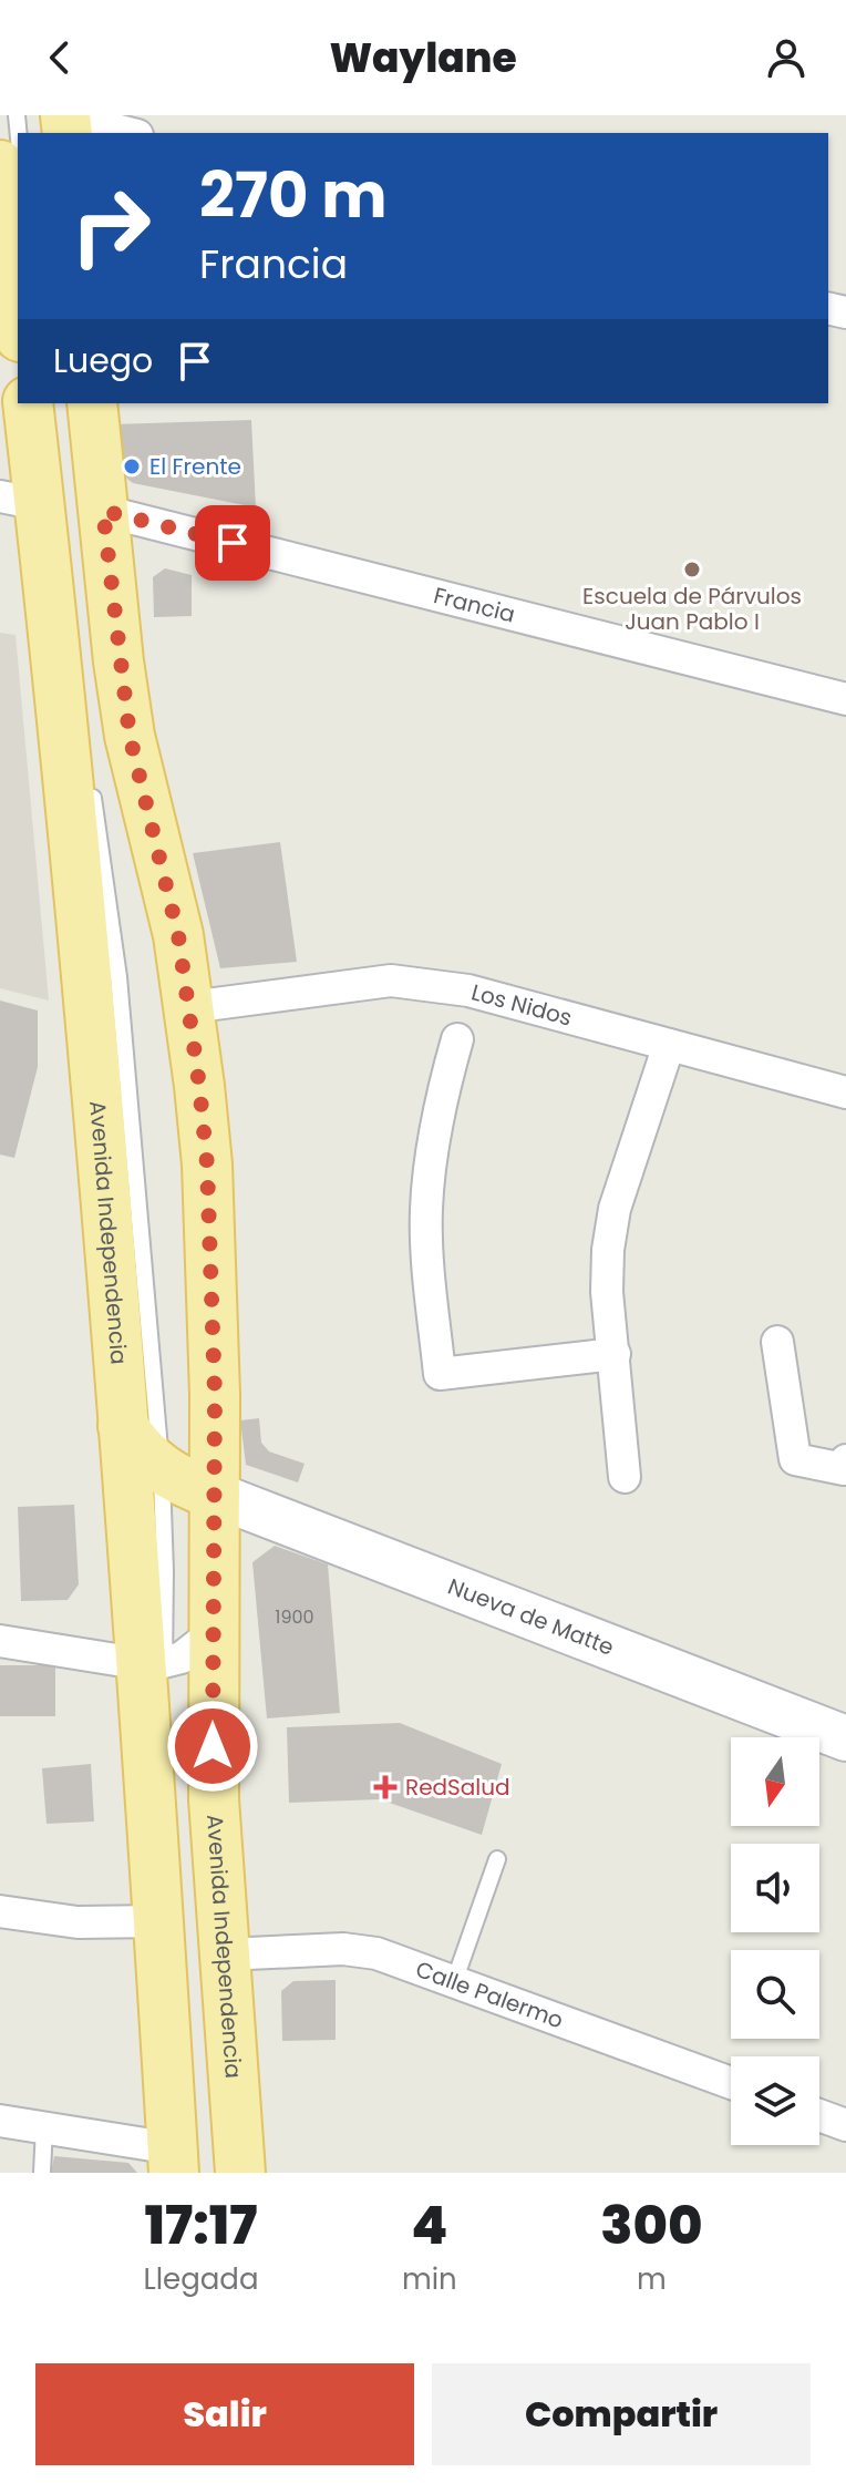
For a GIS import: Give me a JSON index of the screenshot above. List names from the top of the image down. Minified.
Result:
{"streets":{"main road":["Avenida Independencia"],"street":["Francia","Los Nidos","Nueva de Matte","Calle Palermo"]},"crossings":[["Francia","Avenida Independencia"],["Los Nidos","Avenida Independencia"],["Avenida Independencia","Nueva de Matte"],["Avenida Independencia","Calle Palermo"]],"places":{"other":["El Frente","Escuela de Párvulos Juan Pablo I"],"health":["RedSalud"]},"house_numbers":["1900"],"north":"bottom","page":{"header":"Waylane","turn":["270 m","Francia"],"then":"Luego","eta":["17:17","Llegada","4","min","300","m"],"buttons":["Salir","Compartir"]}}
